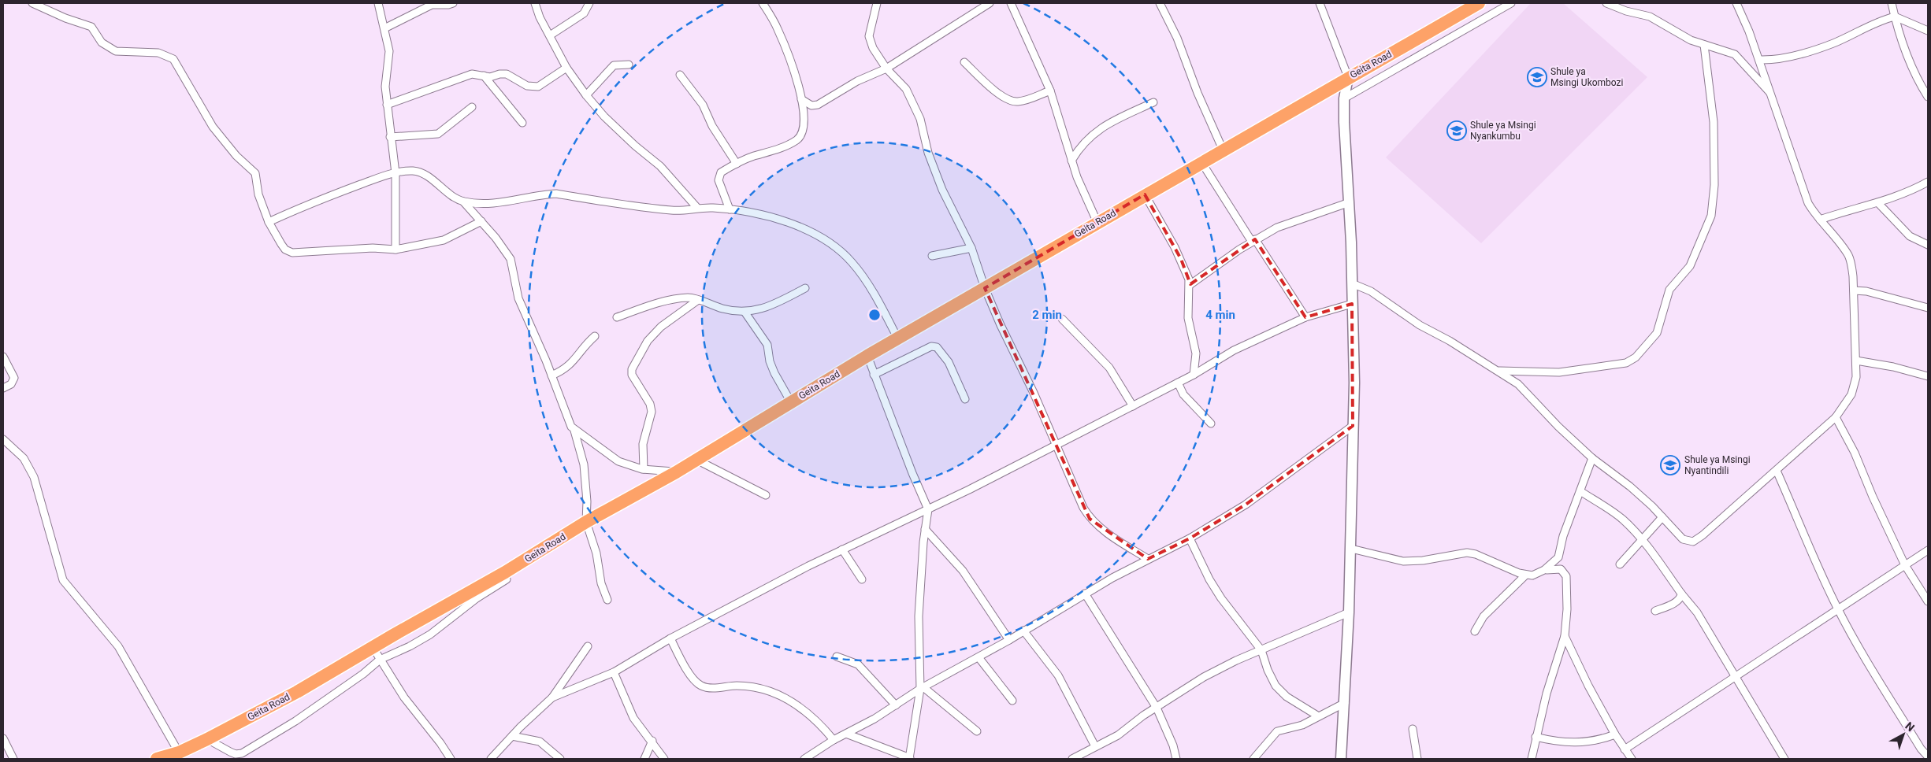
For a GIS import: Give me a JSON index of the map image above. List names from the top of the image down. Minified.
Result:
{"streets":{"highway":["Geita Road"]},"places":{"school or university":["Shule ya Msingi Ukombozi","Shule ya Msingi Nyankumbu","Shule ya Msingi Nyantindili"]},"north":"top right","rings":["2 min","4 min"]}
